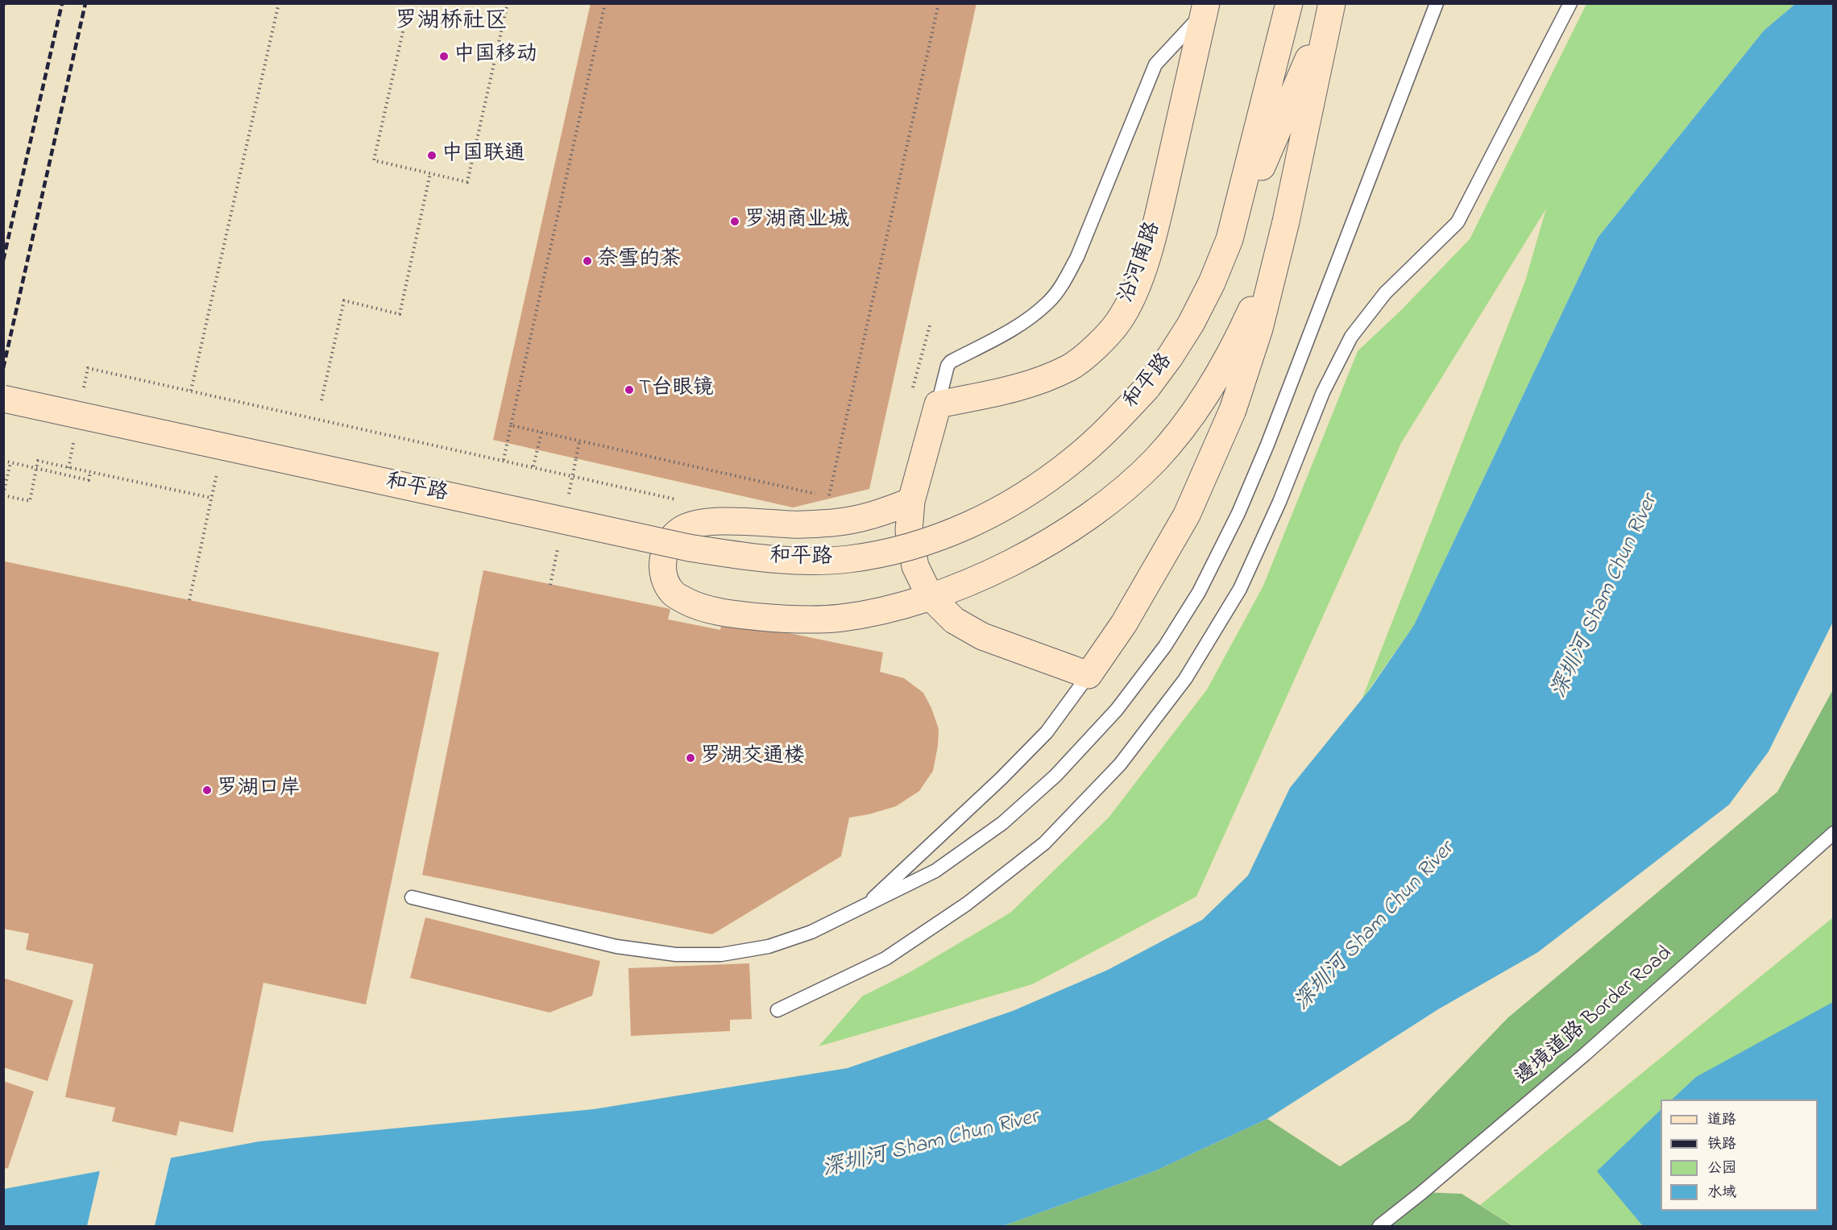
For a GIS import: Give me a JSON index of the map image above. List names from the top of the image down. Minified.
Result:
{"streets":{"main road":["沿河南路","和平路"],"lane":["邊境道路 Border Road"]},"districts":["罗湖桥社区"],"water":["深圳河 Sham Chun River"],"places":["中国移动","中国联通","罗湖商业城","奈雪的茶","T台眼镜","罗湖交通楼","罗湖口岸"],"legend":["道路","铁路","公园","水域"]}
